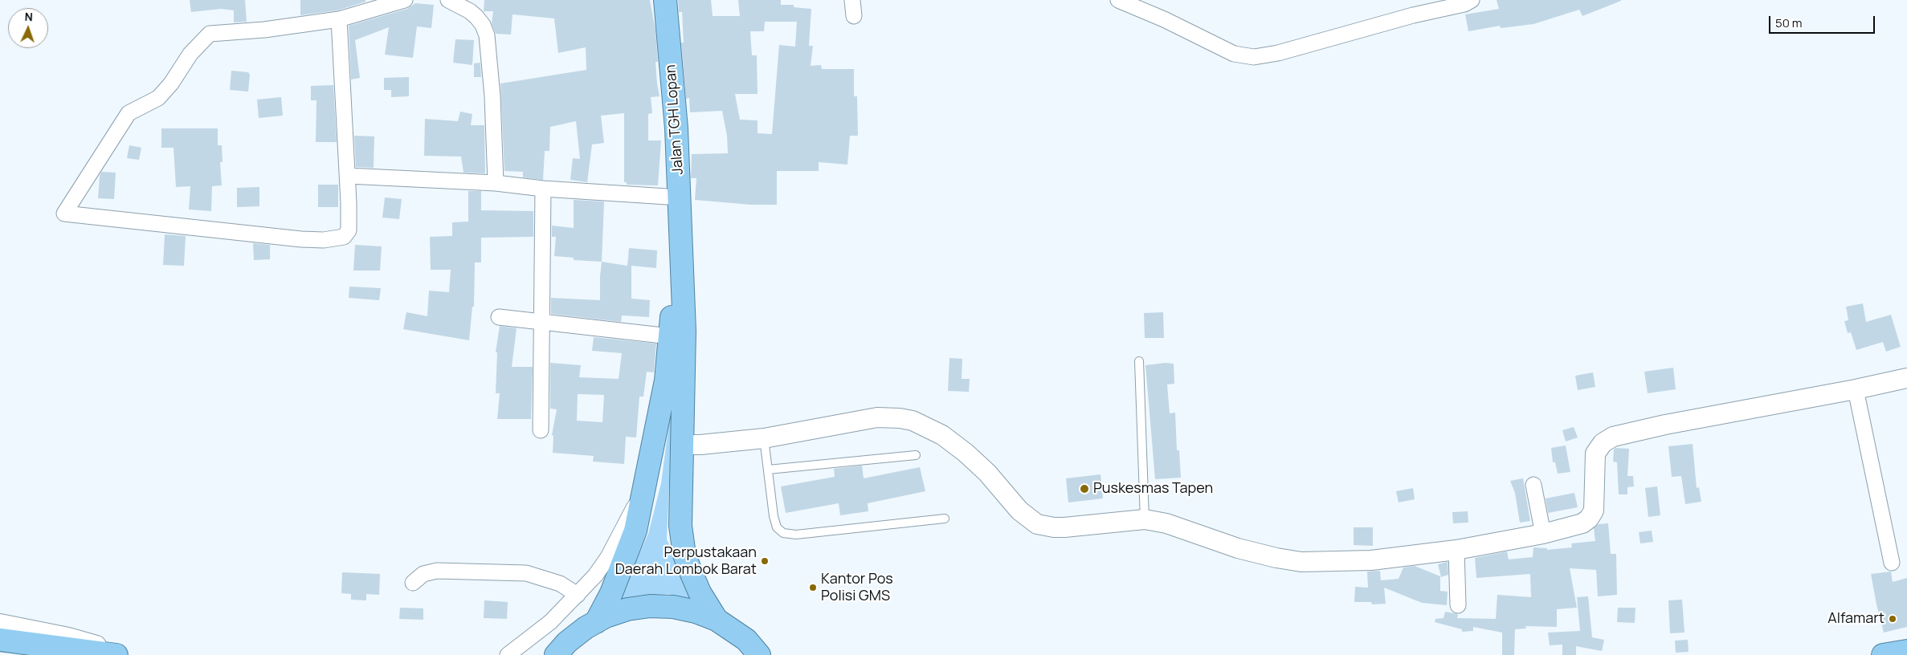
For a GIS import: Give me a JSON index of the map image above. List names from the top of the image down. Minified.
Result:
{"streets":{"highway":["Jalan TGH Lopan"]},"places":["Puskesmas Tapen","Perpustakaan Daerah Lombok Barat","Kantor Pos Polisi GMS","Alfamart"],"scale_bar":"50 m","north":"top"}
